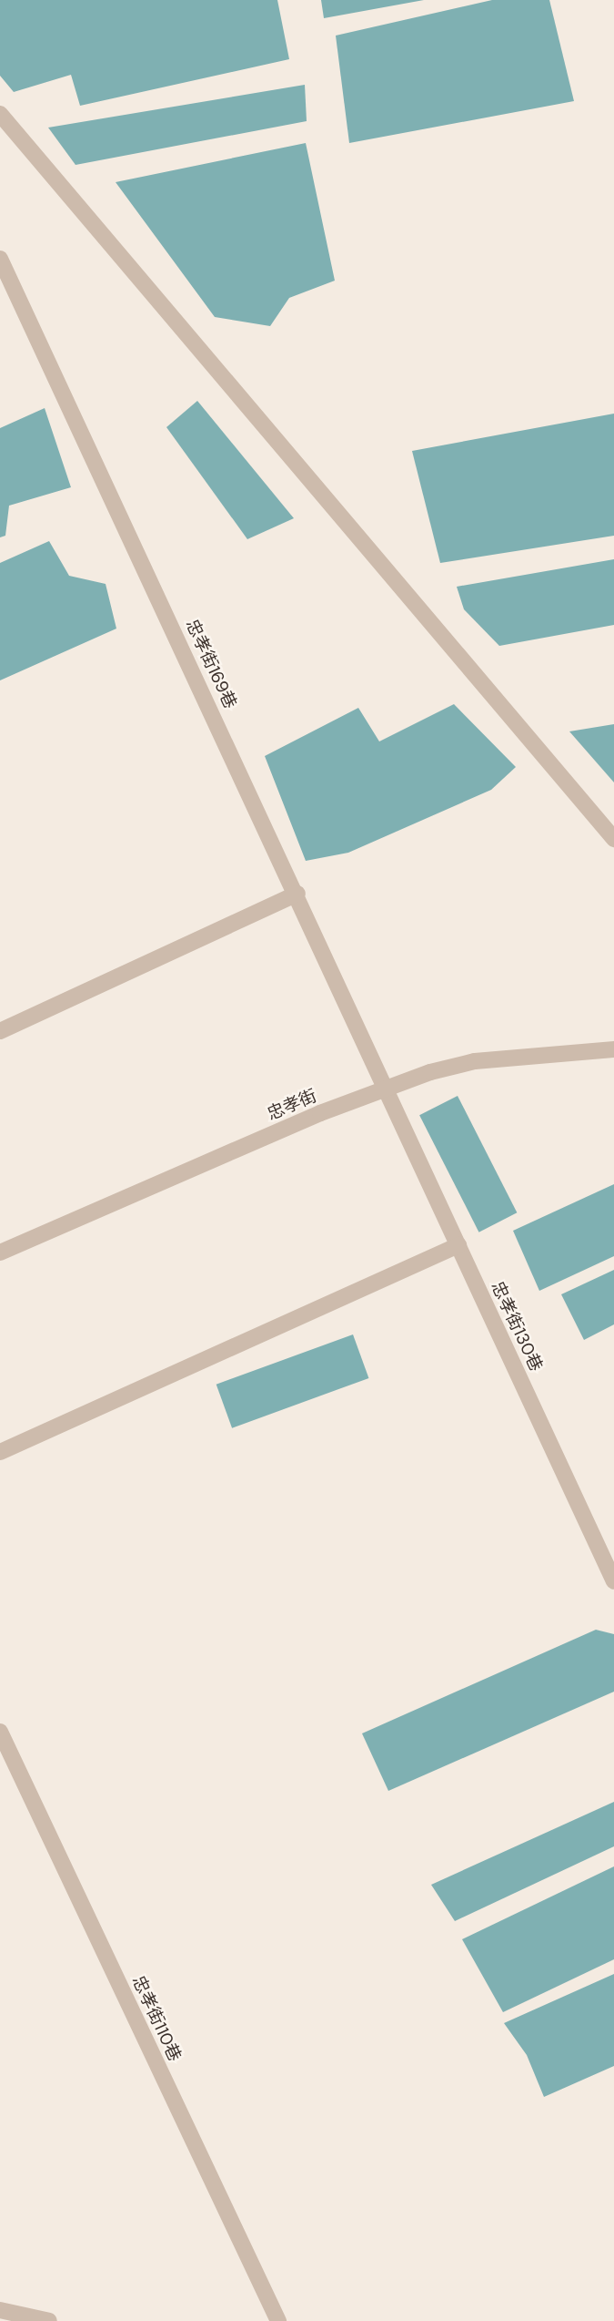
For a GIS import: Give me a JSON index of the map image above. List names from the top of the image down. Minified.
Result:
{"streets":{"street":["忠孝街169巷","忠孝街","忠孝街130巷","忠孝街110巷"]},"crossings":[["忠孝街169巷","忠孝街"],["忠孝街169巷","忠孝街130巷"],["忠孝街","忠孝街130巷"]]}
